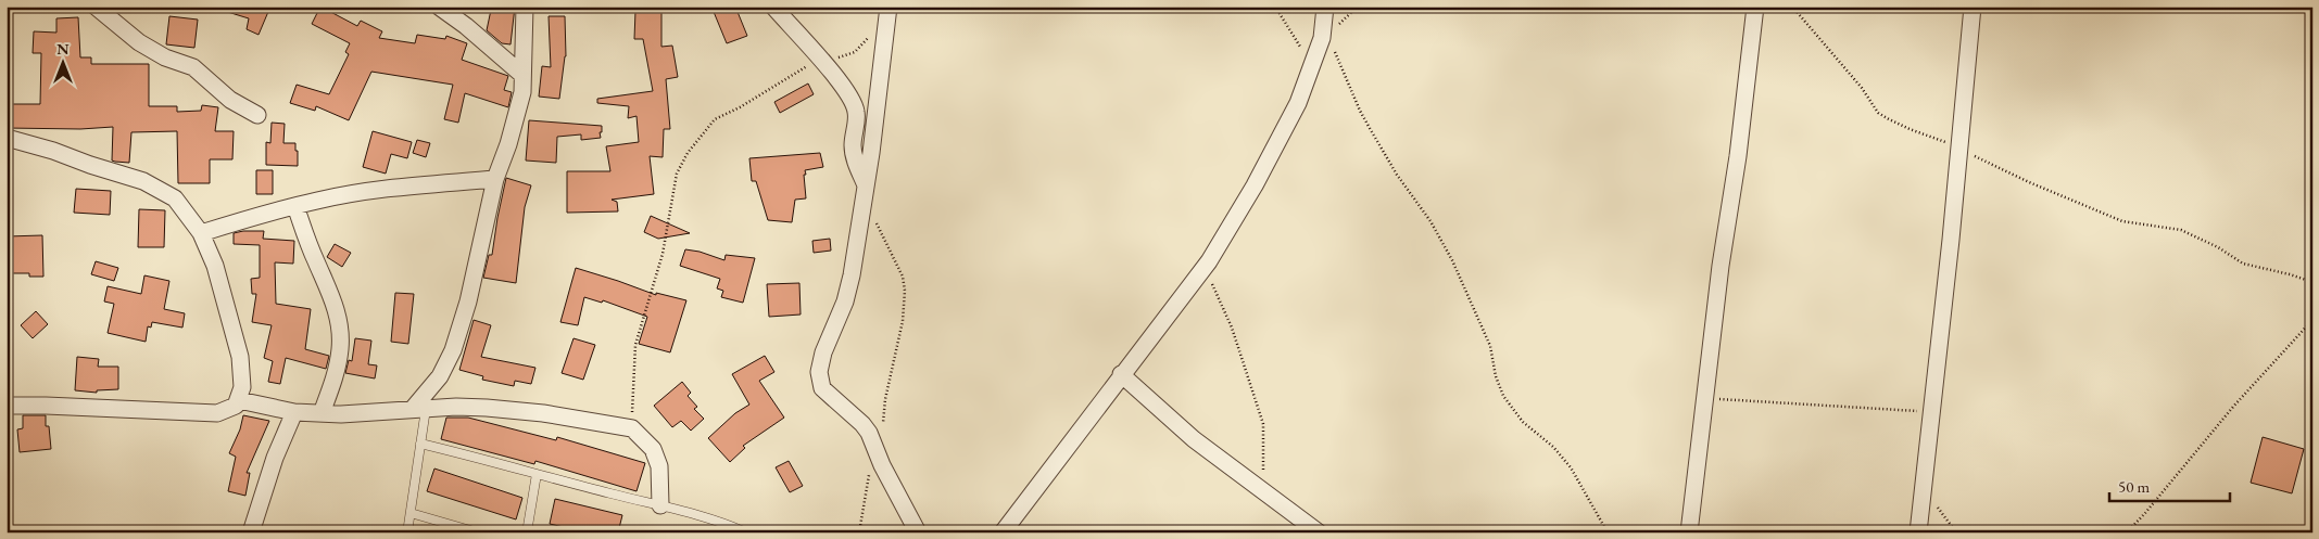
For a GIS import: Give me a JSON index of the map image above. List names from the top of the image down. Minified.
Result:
{"scale_bar":"50 m","north":"top"}
